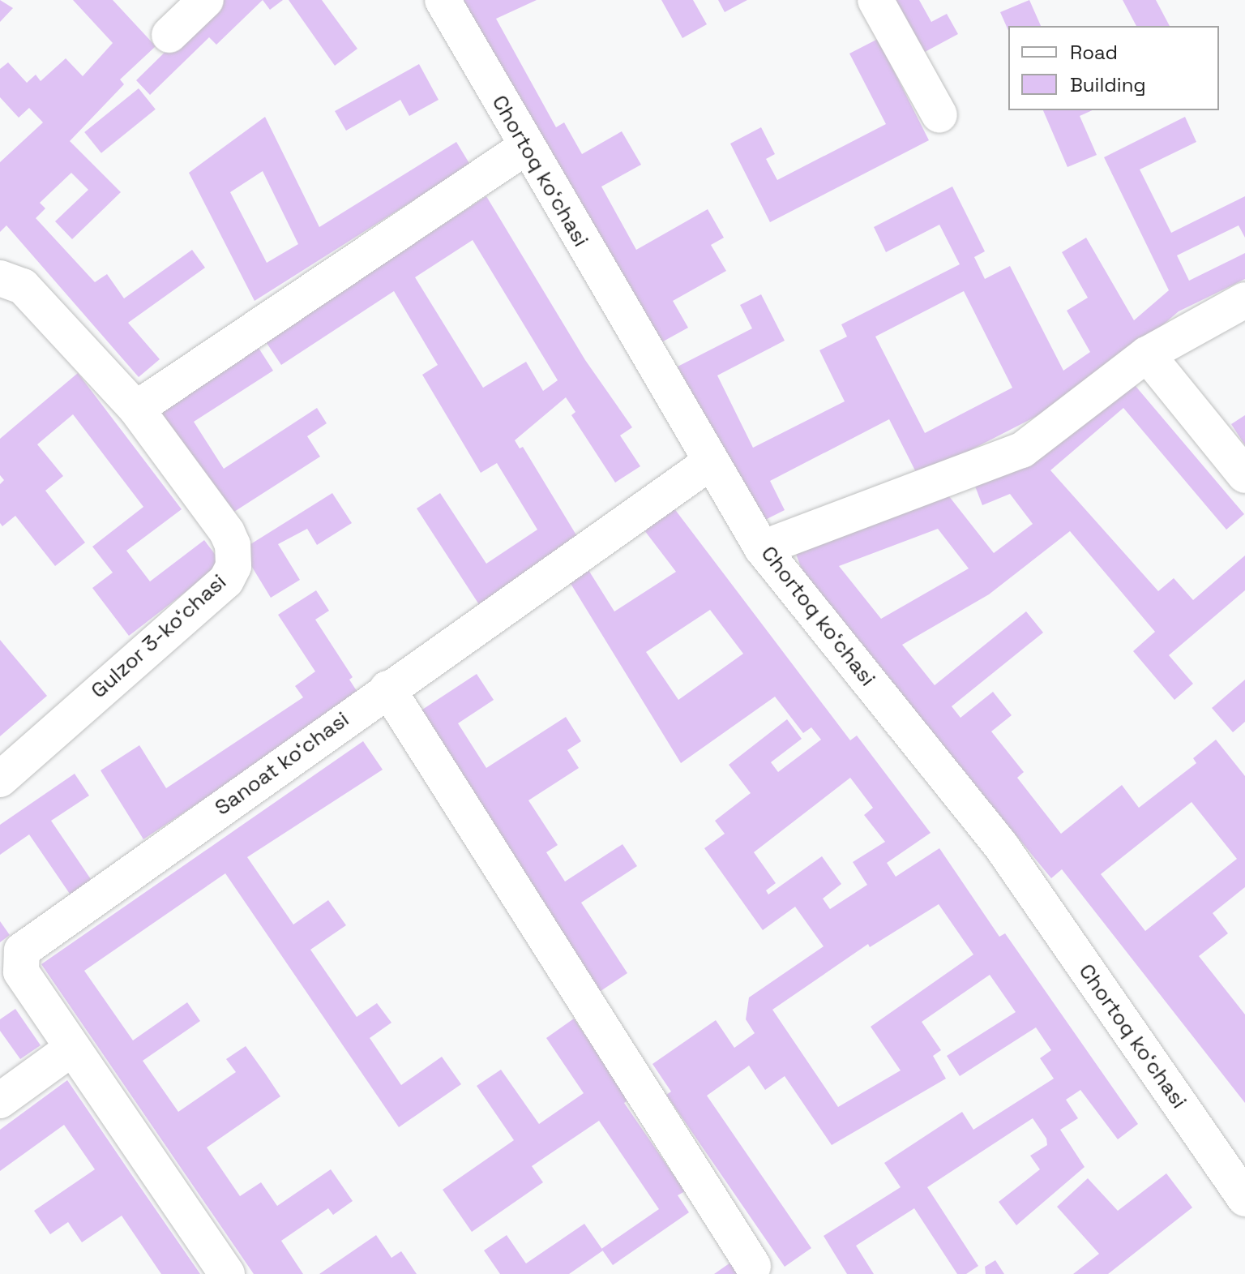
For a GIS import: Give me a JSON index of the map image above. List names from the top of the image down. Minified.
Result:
{"streets":{"street":["Chortoq koʻchasi","Gulzor 3-koʻchasi","Sanoat koʻchasi"]},"crossings":[["Chortoq koʻchasi","Sanoat koʻchasi"]],"legend":["Road","Building"]}
